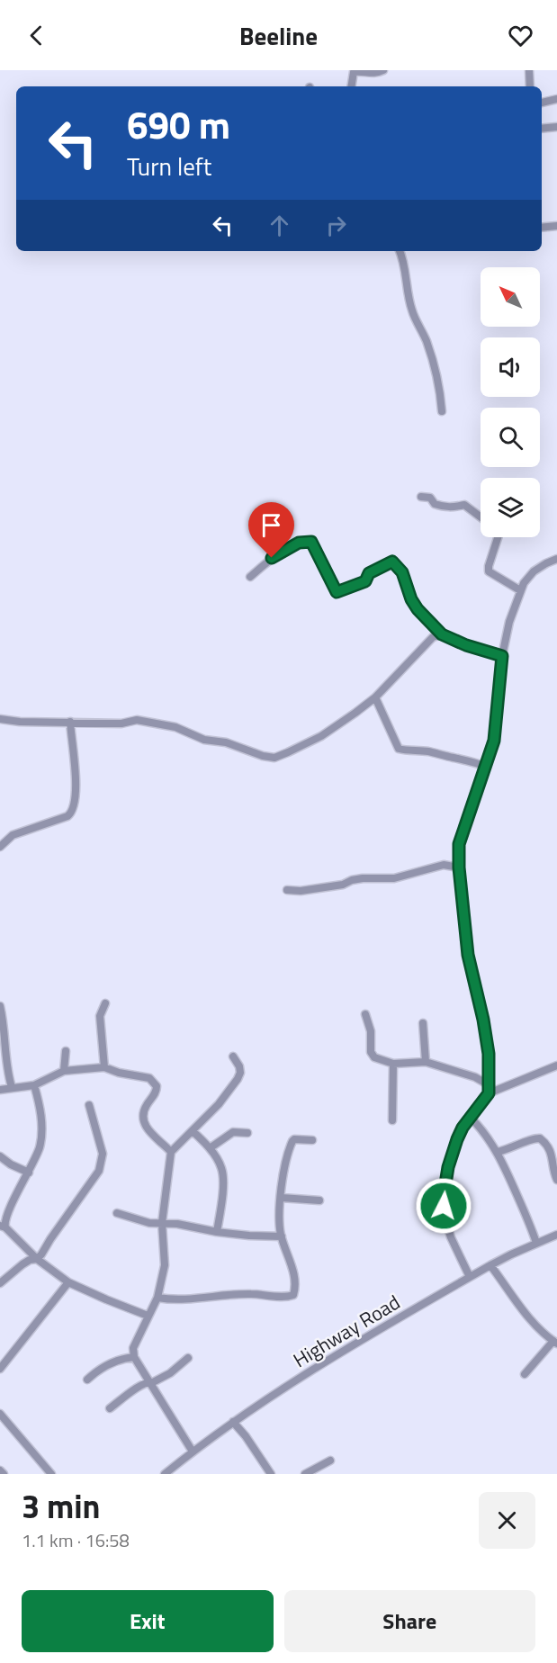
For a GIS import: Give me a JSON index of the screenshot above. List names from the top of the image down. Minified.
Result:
{"streets":{"street":["Highway Road"]},"north":"top left","page":{"header":"Beeline","turn":["690 m","Turn left"],"heading":["3 min","1.1 km · 16:58"],"buttons":["Exit","Share"]}}
